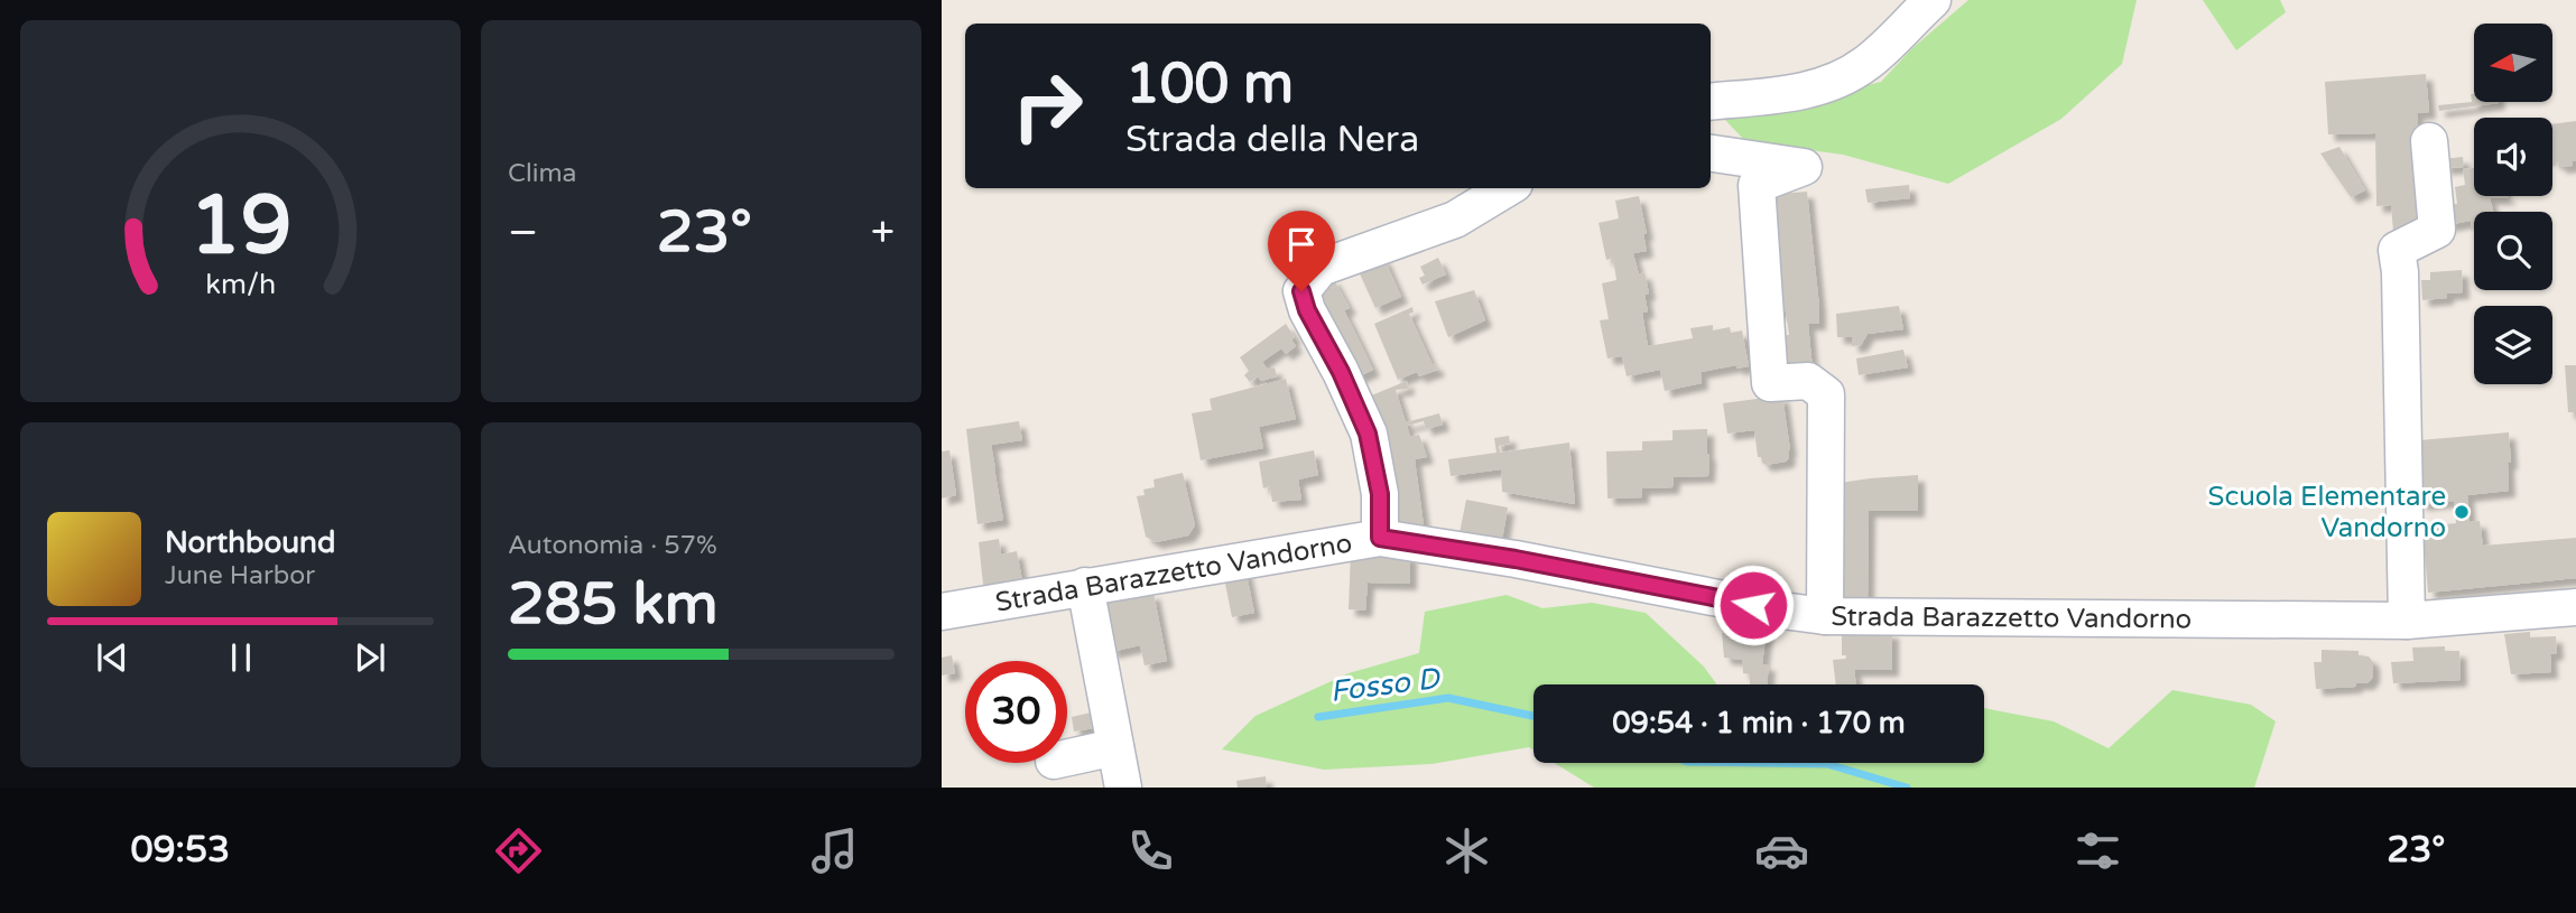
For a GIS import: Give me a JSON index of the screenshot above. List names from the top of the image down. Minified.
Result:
{"streets":{"street":["Strada Barazzetto Vandorno"]},"water":["Fosso D"],"places":["Scuola Elementare Vandorno"],"north":"left","page":{"tile":["Clima",["Autonomia · 57%","285 km"]],"turn":["100 m","Strada della Nera"],"heat":["−","23°","+"],"song":["Northbound","June Harbor"],"limit":"30","trip":"09:54 · 1 min · 170 m","tabs":["09:53","23°"],"gauge":["19","km/h"]}}
